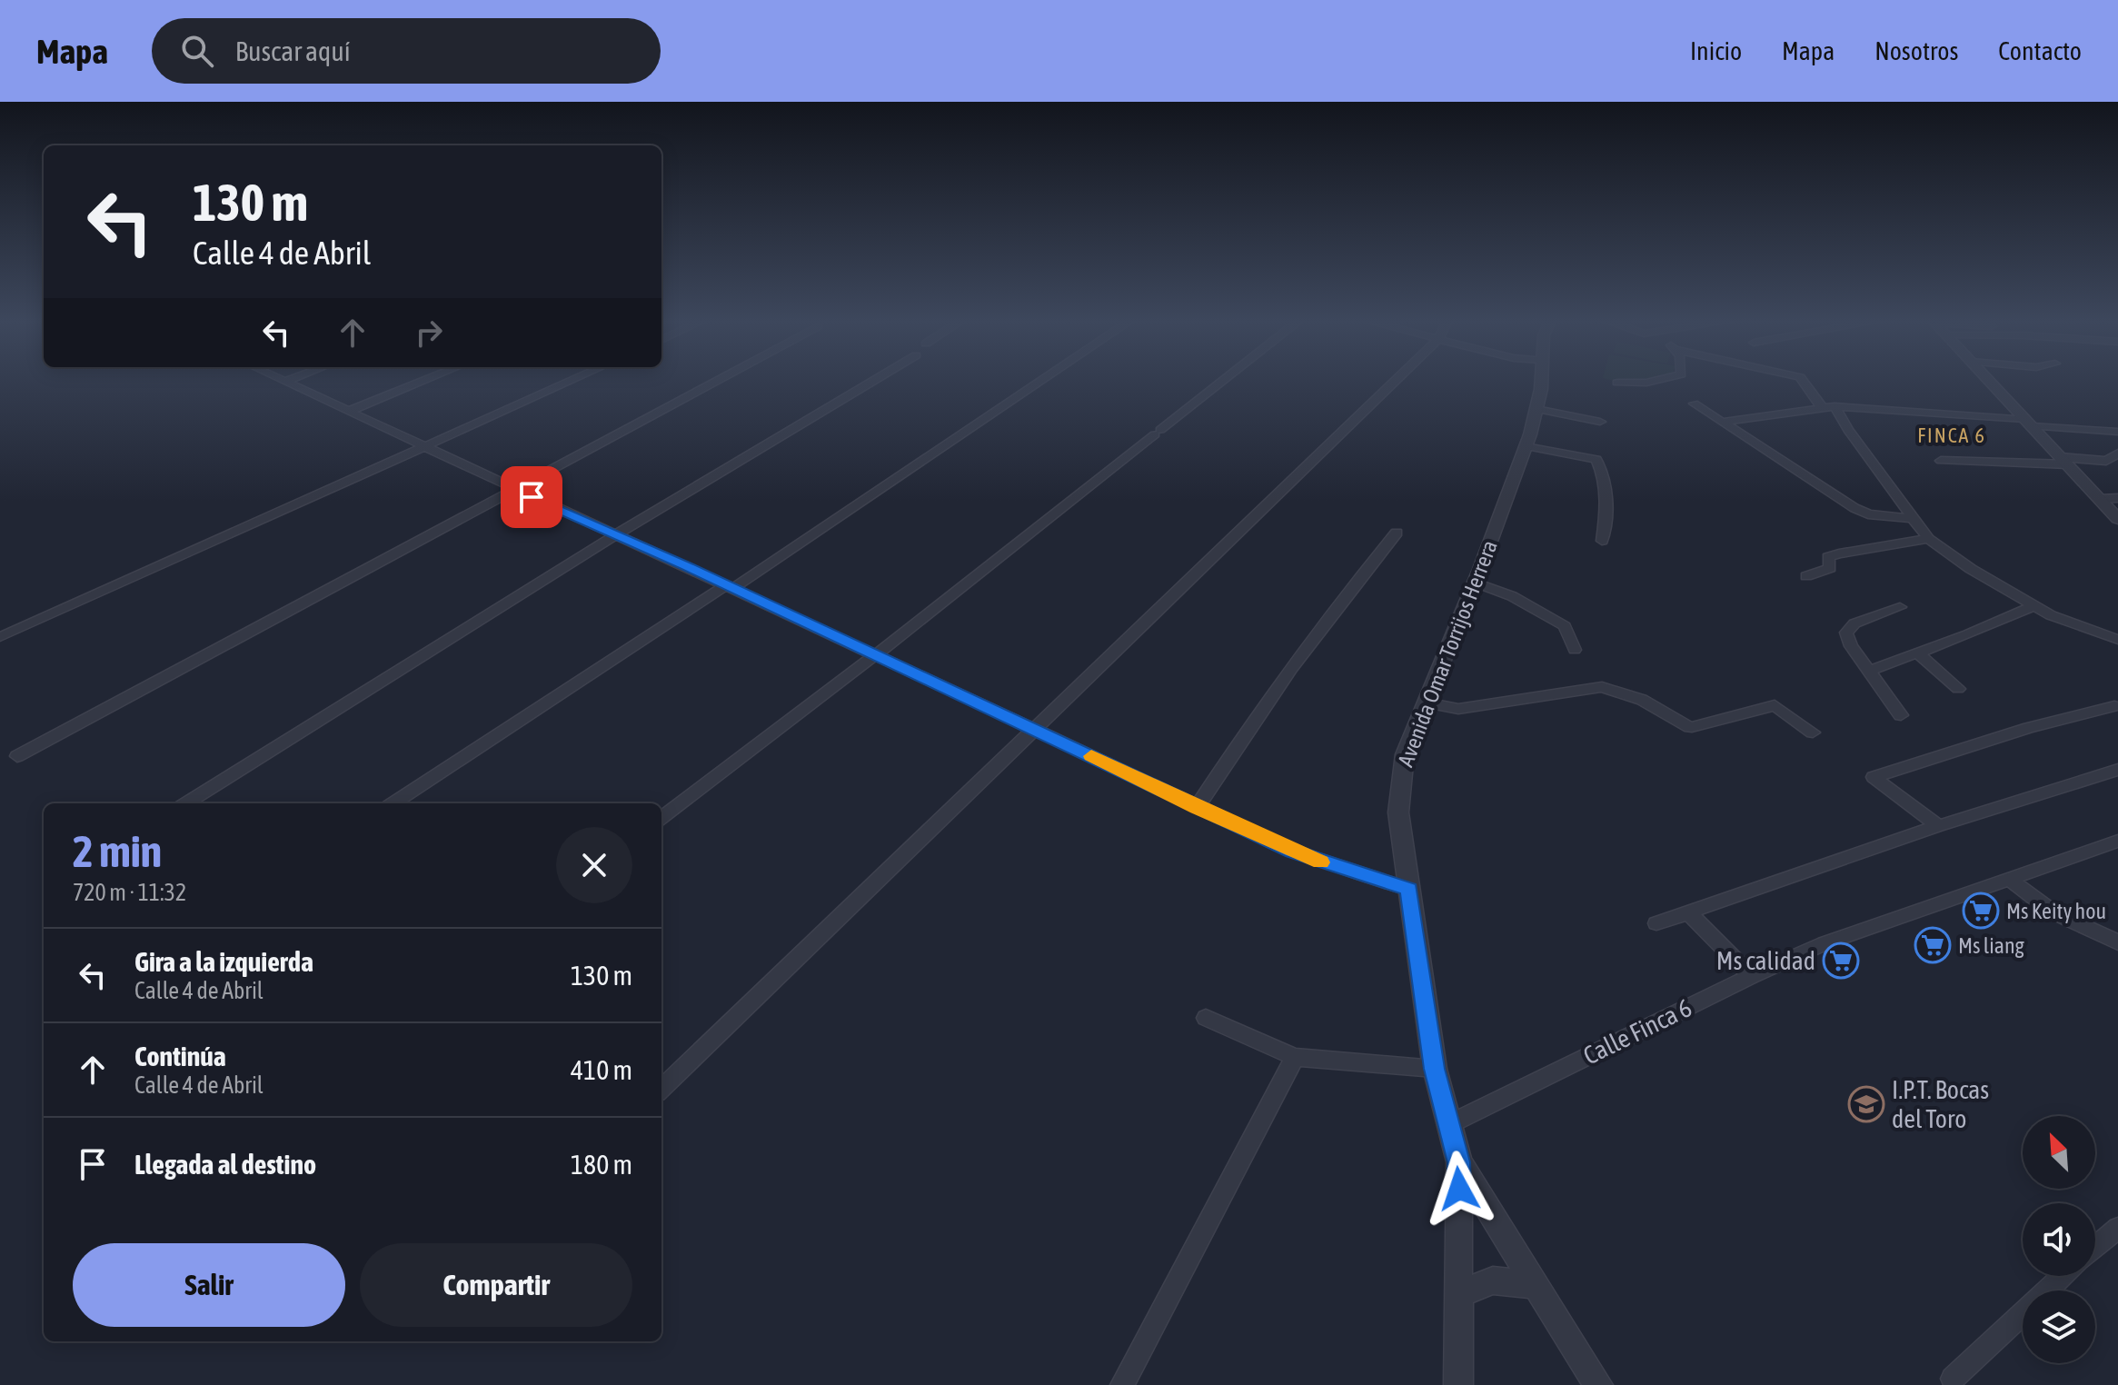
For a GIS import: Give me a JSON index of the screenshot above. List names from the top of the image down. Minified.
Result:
{"streets":{"street":["Avenida Omar Torrijos Herrera","Calle Finca 6"]},"crossings":[["Avenida Omar Torrijos Herrera","Calle Finca 6"]],"districts":["FINCA 6"],"places":{"supermarket":["Ms Keity hou","Ms liang","Ms calidad"],"school or university":["I.P.T. Bocas del Toro"]},"north":"top left","page":{"header":"Mapa","search":"Buscar aquí","nav":["Inicio","Mapa","Nosotros","Contacto"],"turn":["130 m","Calle 4 de Abril"],"heading":["2 min","720 m · 11:32"],"list":[{"name":"Gira a la izquierda","note":"Calle 4 de Abril","value":"130 m"},{"name":"Continúa","note":"Calle 4 de Abril","value":"410 m"},{"name":"Llegada al destino","value":"180 m"}],"buttons":["Salir","Compartir"]}}
